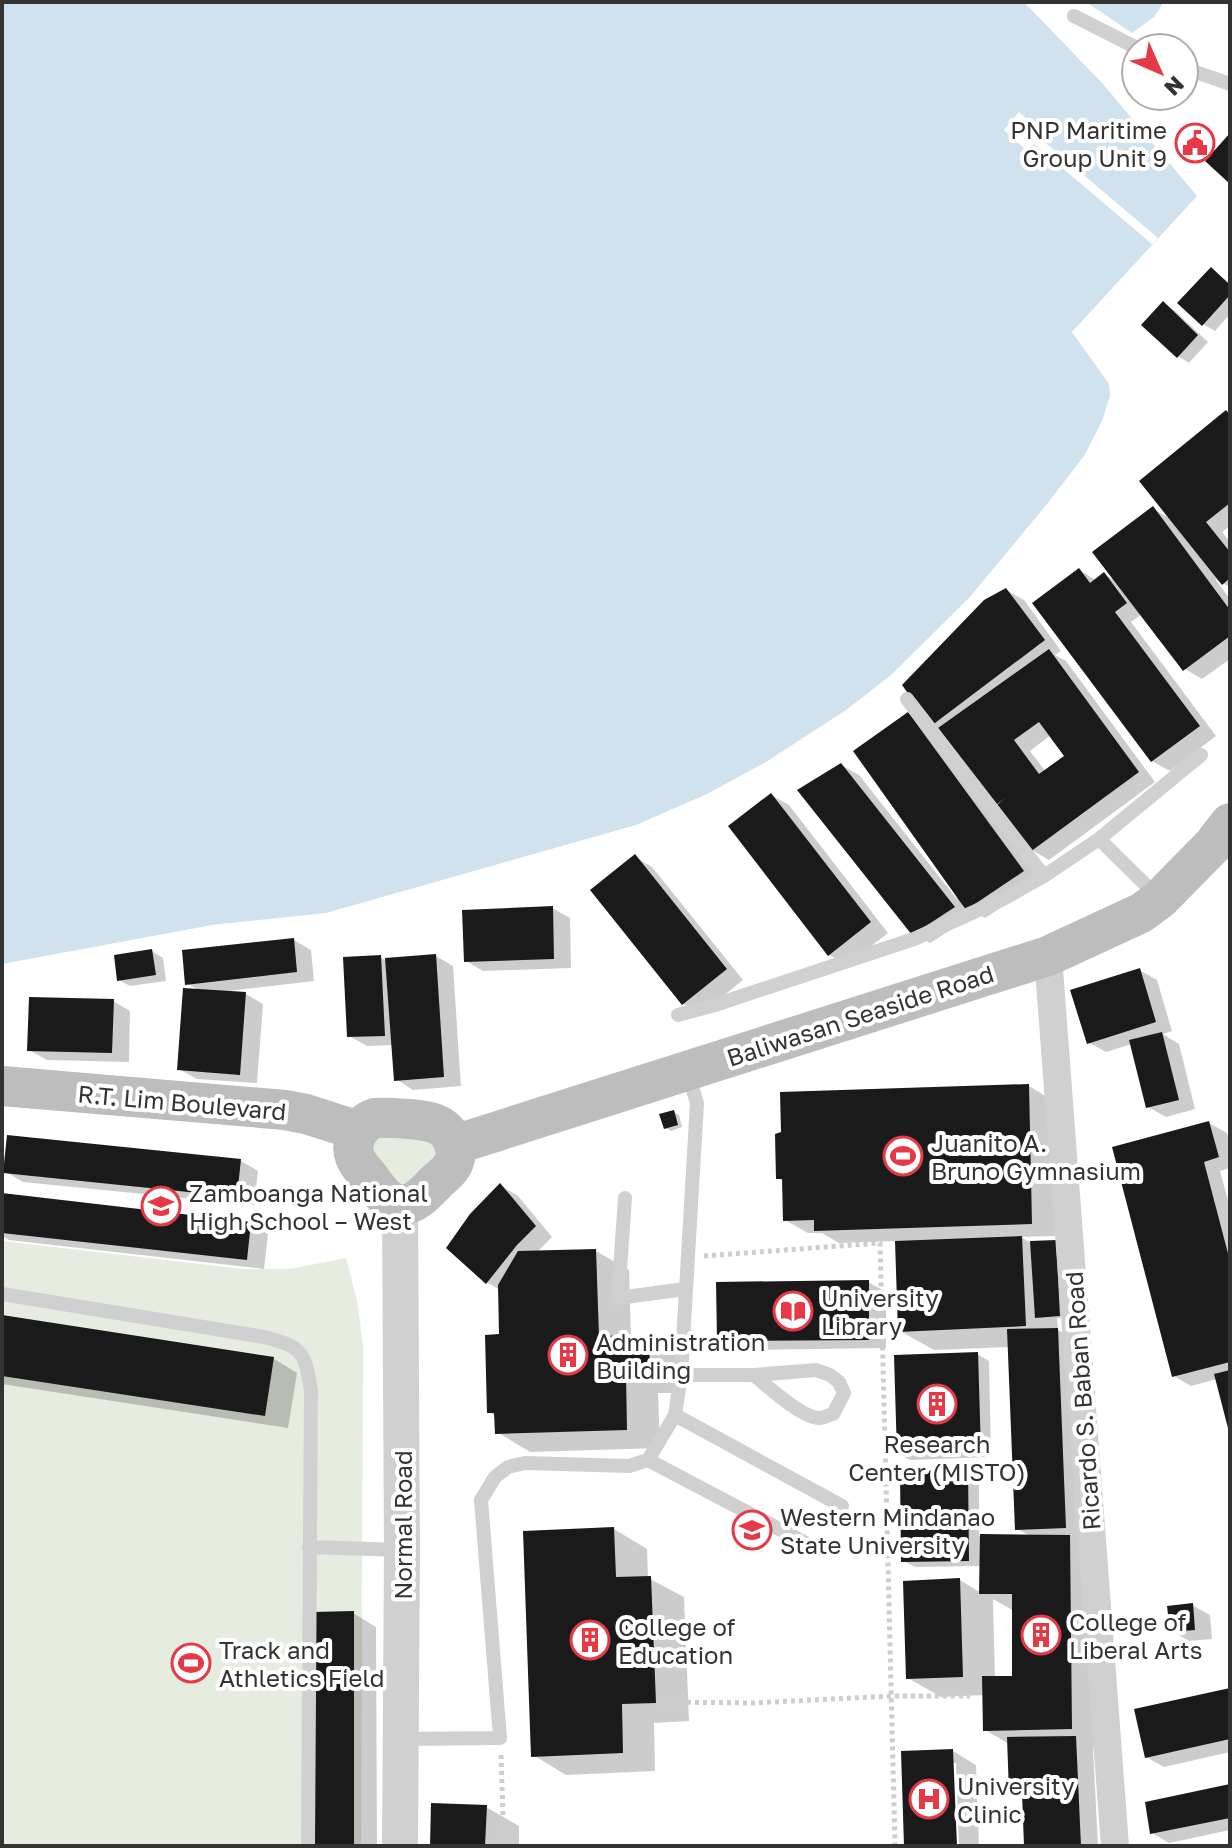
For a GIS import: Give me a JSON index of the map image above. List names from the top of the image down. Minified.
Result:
{"streets":{"main road":["Baliwasan Seaside Road","R.T. Lim Boulevard"],"street":["Ricardo S. Baban Road","Normal Road"]},"crossings":[["Baliwasan Seaside Road","R.T. Lim Boulevard"],["Baliwasan Seaside Road","Ricardo S. Baban Road"],["Baliwasan Seaside Road","Normal Road"],["R.T. Lim Boulevard","Normal Road"]],"places":{"public building":["PNP Maritime Group Unit 9"],"sports":["Juanito A. Bruno Gymnasium","Track and Athletics Field"],"school or university":["Zamboanga National High School – West","Western Mindanao State University"],"library":["University Library"],"building":["Administration Building","Research Center (MISTO)","College of Liberal Arts","College of Education"],"hospital":["University Clinic"]},"north":"bottom right"}
